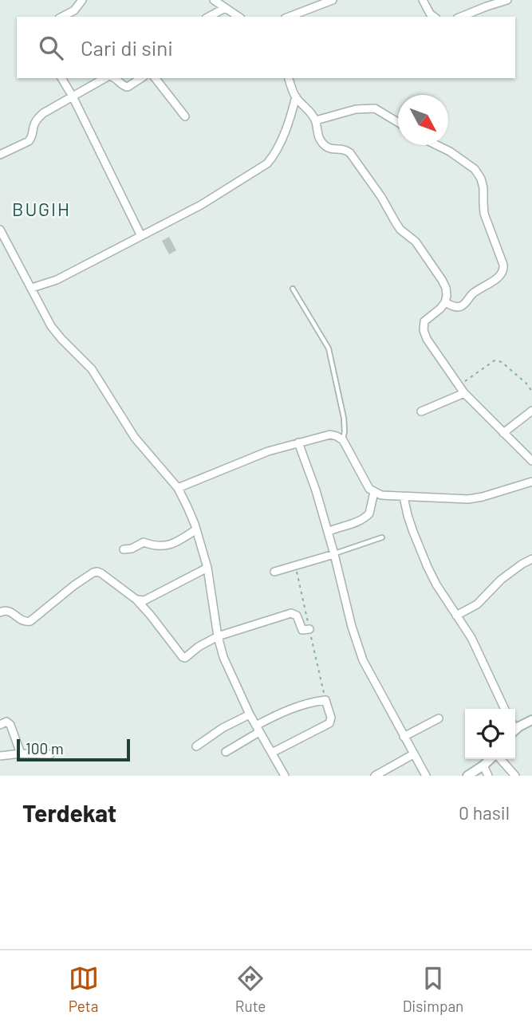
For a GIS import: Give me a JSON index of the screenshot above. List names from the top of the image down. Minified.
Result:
{"districts":["BUGIH"],"scale_bar":"100 m","north":"bottom right","page":{"search":"Cari di sini","scale":"100 m","heading":["Terdekat","0 hasil"],"nav":["Peta","Rute","Disimpan"]}}
